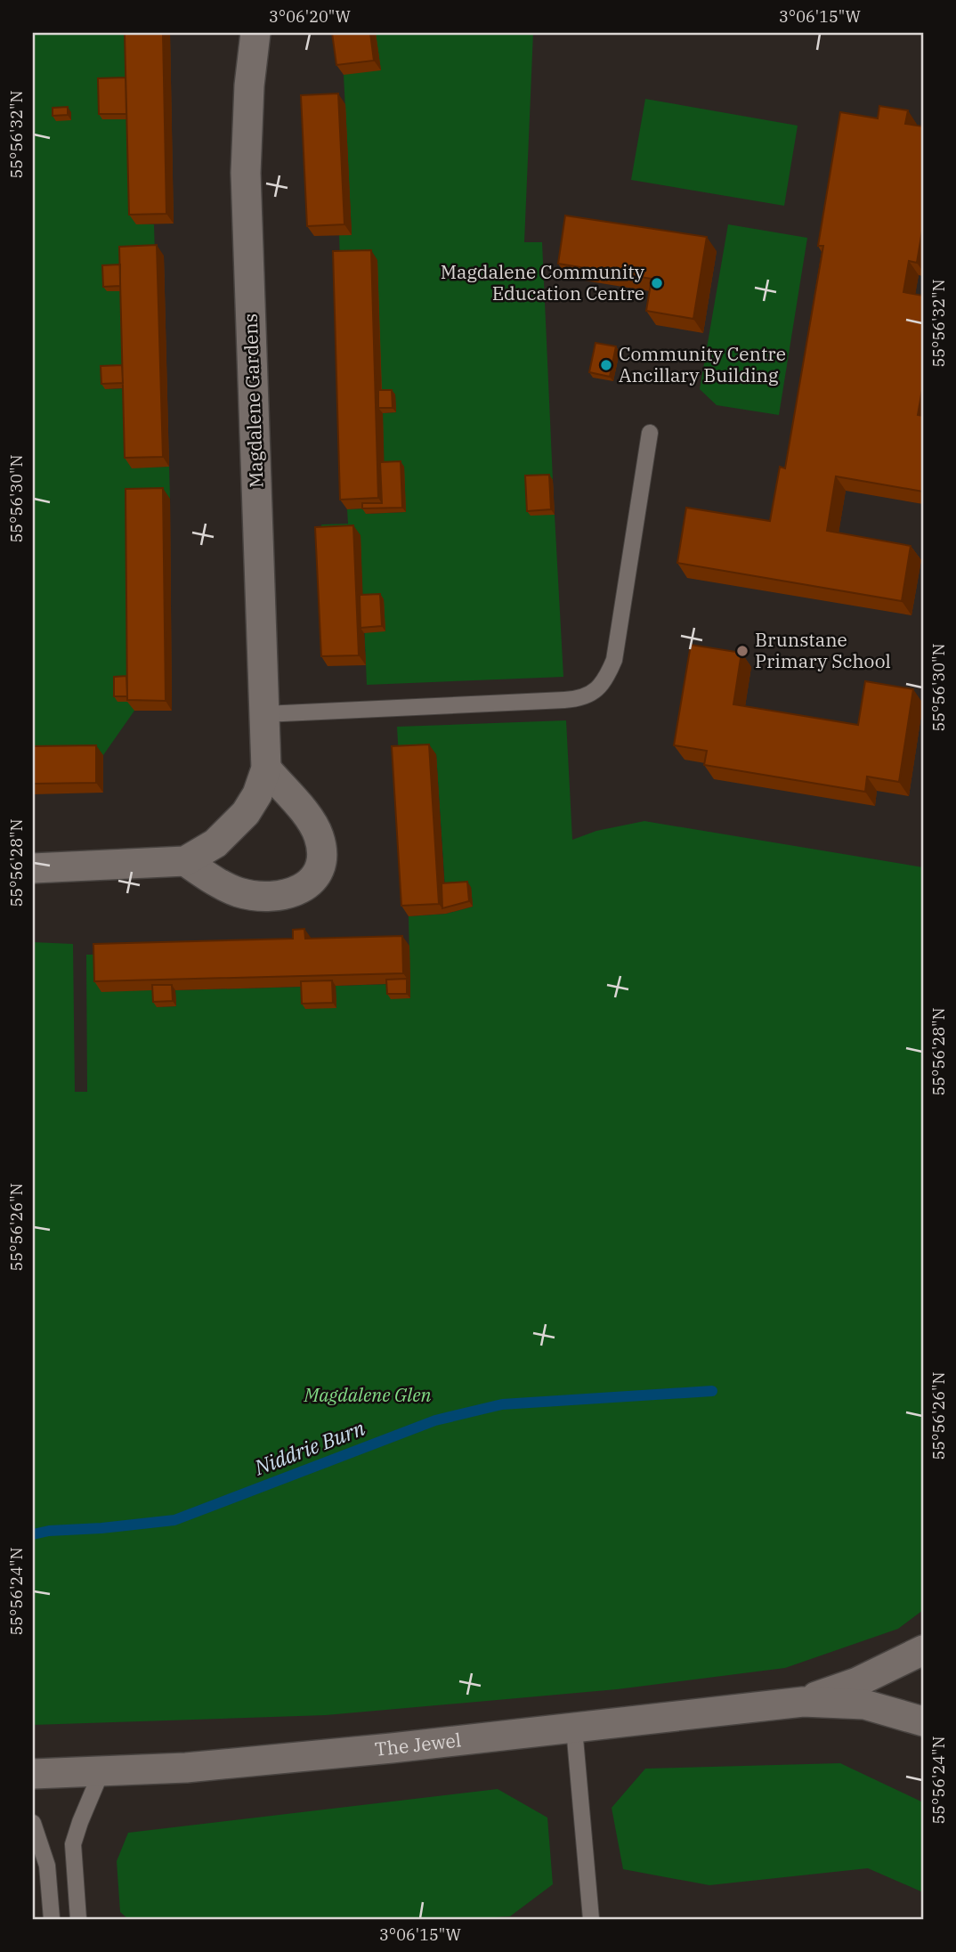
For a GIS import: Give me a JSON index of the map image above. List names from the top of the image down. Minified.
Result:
{"streets":{"street":["Magdalene Gardens","The Jewel"]},"water":["Niddrie Burn"],"parks":["Magdalene Glen"],"places":["Magdalene Community Education Centre","Community Centre Ancillary Building","Brunstane Primary School"],"coordinates":["3°06'20\"W","3°06'15\"W","55°56'32\"N","55°56'30\"N","55°56'28\"N","55°56'26\"N","55°56'24\"N"]}
